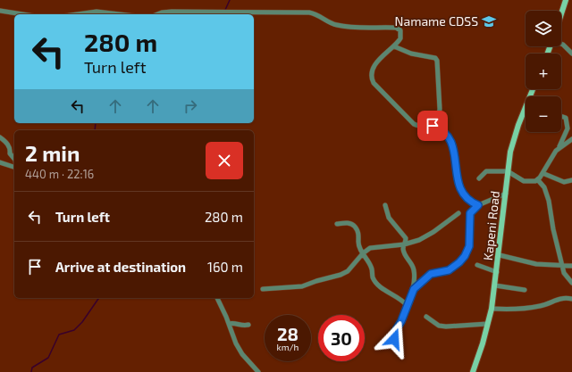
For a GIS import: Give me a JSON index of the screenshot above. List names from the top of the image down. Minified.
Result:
{"streets":{"main road":["Kapeni Road"]},"places":{"school or university":["Namame CDSS"]},"page":{"map_buttons":["+","−"],"turn":["280 m","Turn left"],"heading":["2 min","440 m · 22:16"],"list":[{"name":"Turn left","value":"280 m"},{"name":"Arrive at destination","value":"160 m"}],"speed":"28 km/h","limit":"30"}}
